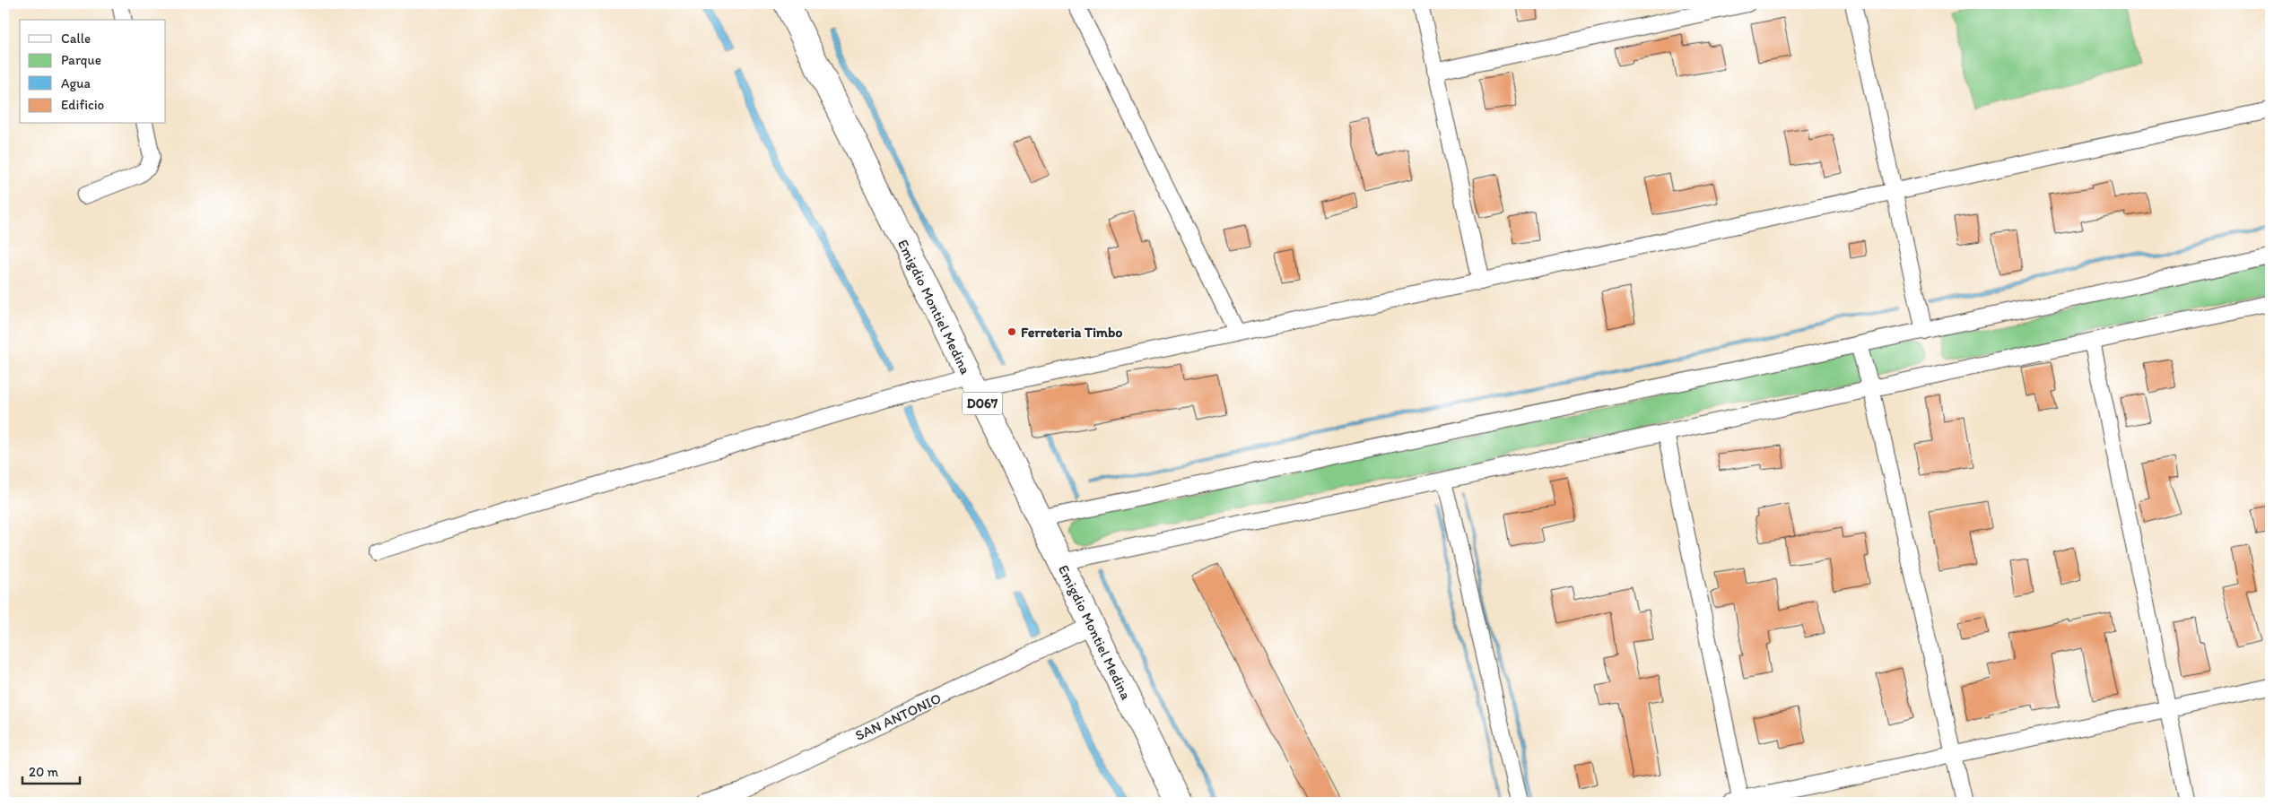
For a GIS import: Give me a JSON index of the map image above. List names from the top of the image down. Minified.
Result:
{"streets":{"main road":["Emigdio Montiel Medina","D067"],"street":["SAN ANTONIO"]},"crossings":[["Emigdio Montiel Medina","SAN ANTONIO"]],"places":["Ferreteria Timbo"],"legend":["Calle","Parque","Agua","Edificio"],"scale_bar":"20 m"}
